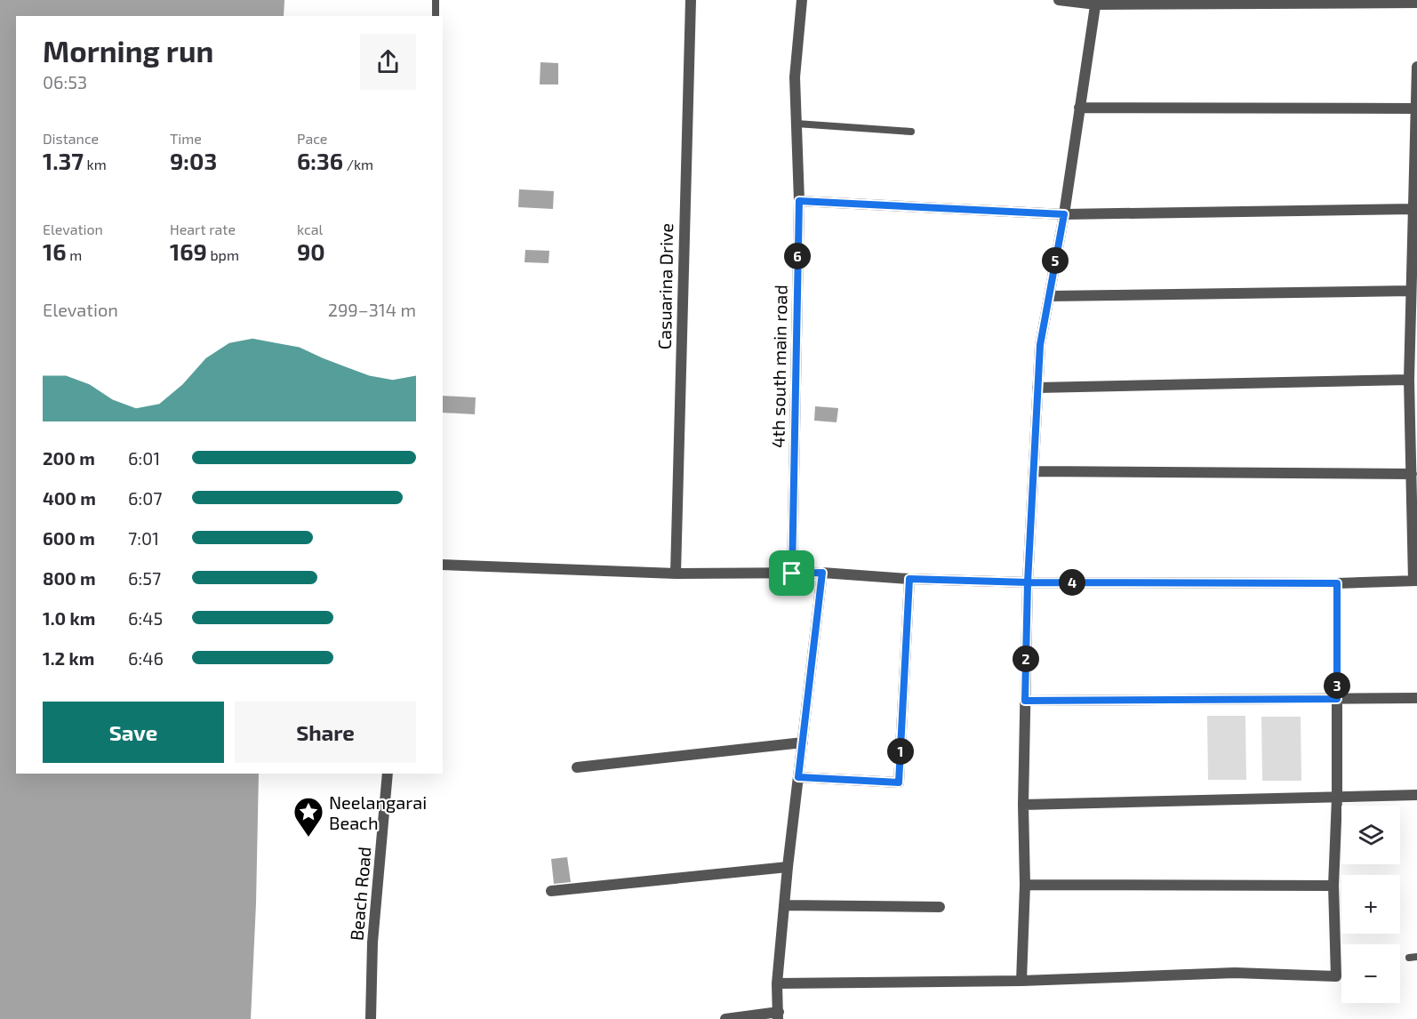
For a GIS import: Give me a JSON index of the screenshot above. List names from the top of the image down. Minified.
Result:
{"streets":{"street":["Casuarina Drive","4th south main road","Beach Road"]},"places":{"place":["Neelangarai Beach"]},"page":{"heading":["Morning run","06:53"],"stats":[["Distance","1.37 km"],["Time","9:03"],["Pace","6:36 /km"],["Elevation","16 m"],["Heart rate","169 bpm"],["kcal","90"]],"pins":["6","5","4","2","3","1"],"chart":["Elevation","299–314 m"],"list":[{"name":"200 m","note":"6:01"},{"name":"400 m","note":"6:07"},{"name":"600 m","note":"7:01"},{"name":"800 m","note":"6:57"},{"name":"1.0 km","note":"6:45"},{"name":"1.2 km","note":"6:46"}],"buttons":["Save","Share"],"map_buttons":["+","−"]}}
